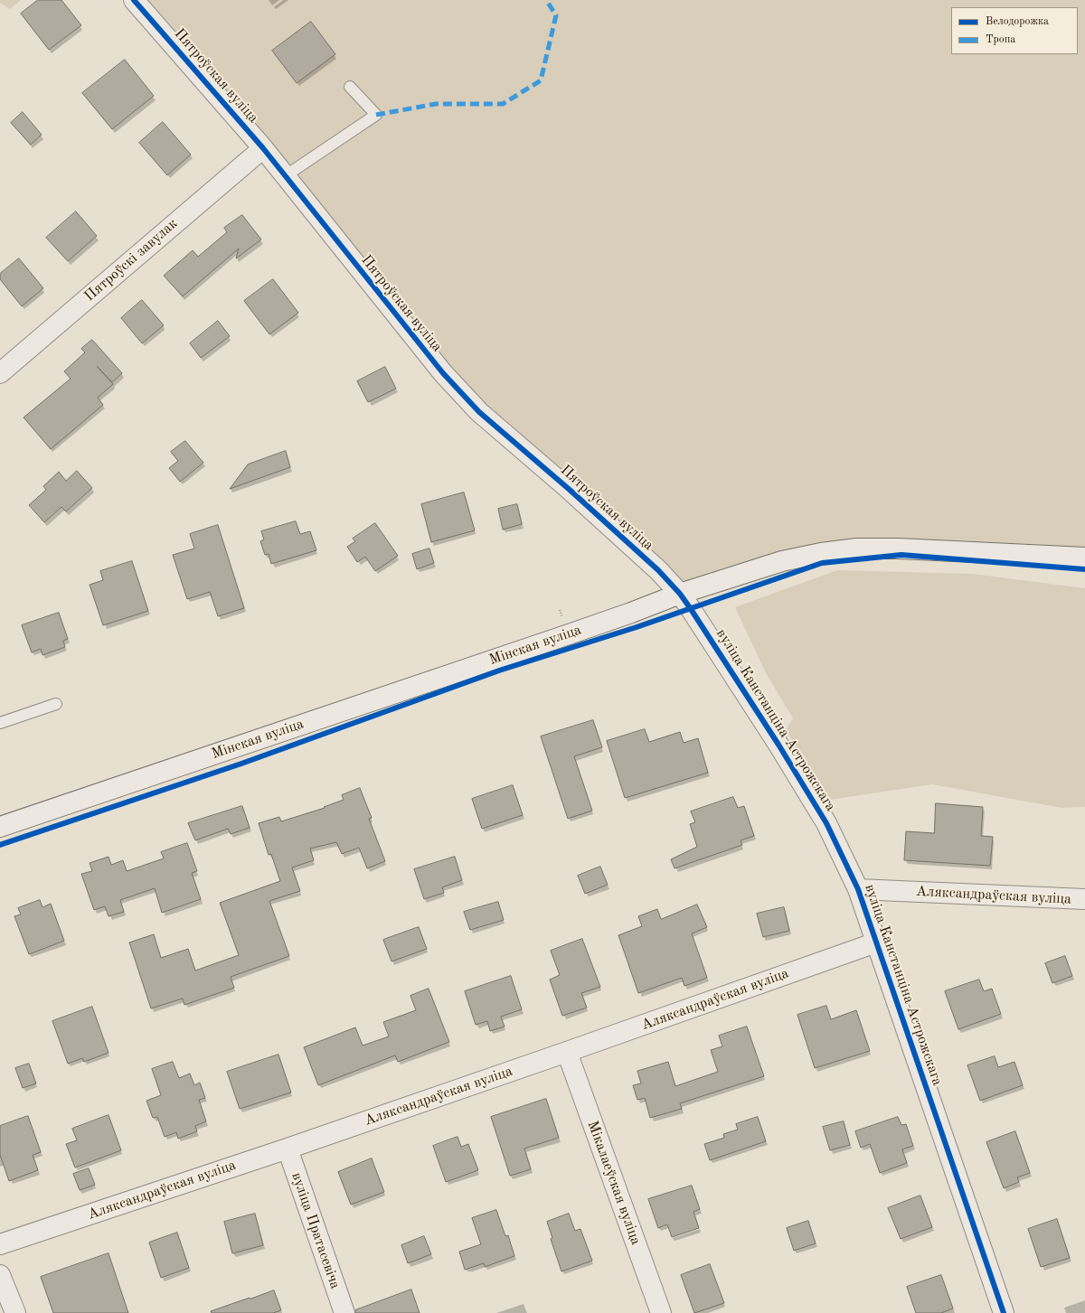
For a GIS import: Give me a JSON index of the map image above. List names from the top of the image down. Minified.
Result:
{"streets":{"street":["Пятроўская вуліца","Пятроўскі завулак","Мінская вуліца","вуліца Канстанціна Астрожскага","Аляксандраўская вуліца","Мікалаеўская вуліца","вуліца Пратасевіча"]},"crossings":[["Пятроўская вуліца","Пятроўскі завулак"],["Пятроўская вуліца","Мінская вуліца"],["Пятроўская вуліца","вуліца Канстанціна Астрожскага"],["Мінская вуліца","вуліца Канстанціна Астрожскага"],["вуліца Канстанціна Астрожскага","Аляксандраўская вуліца"],["Аляксандраўская вуліца","Мікалаеўская вуліца"],["Аляксандраўская вуліца","вуліца Пратасевіча"]],"legend":["Велодорожка","Тропа"]}
